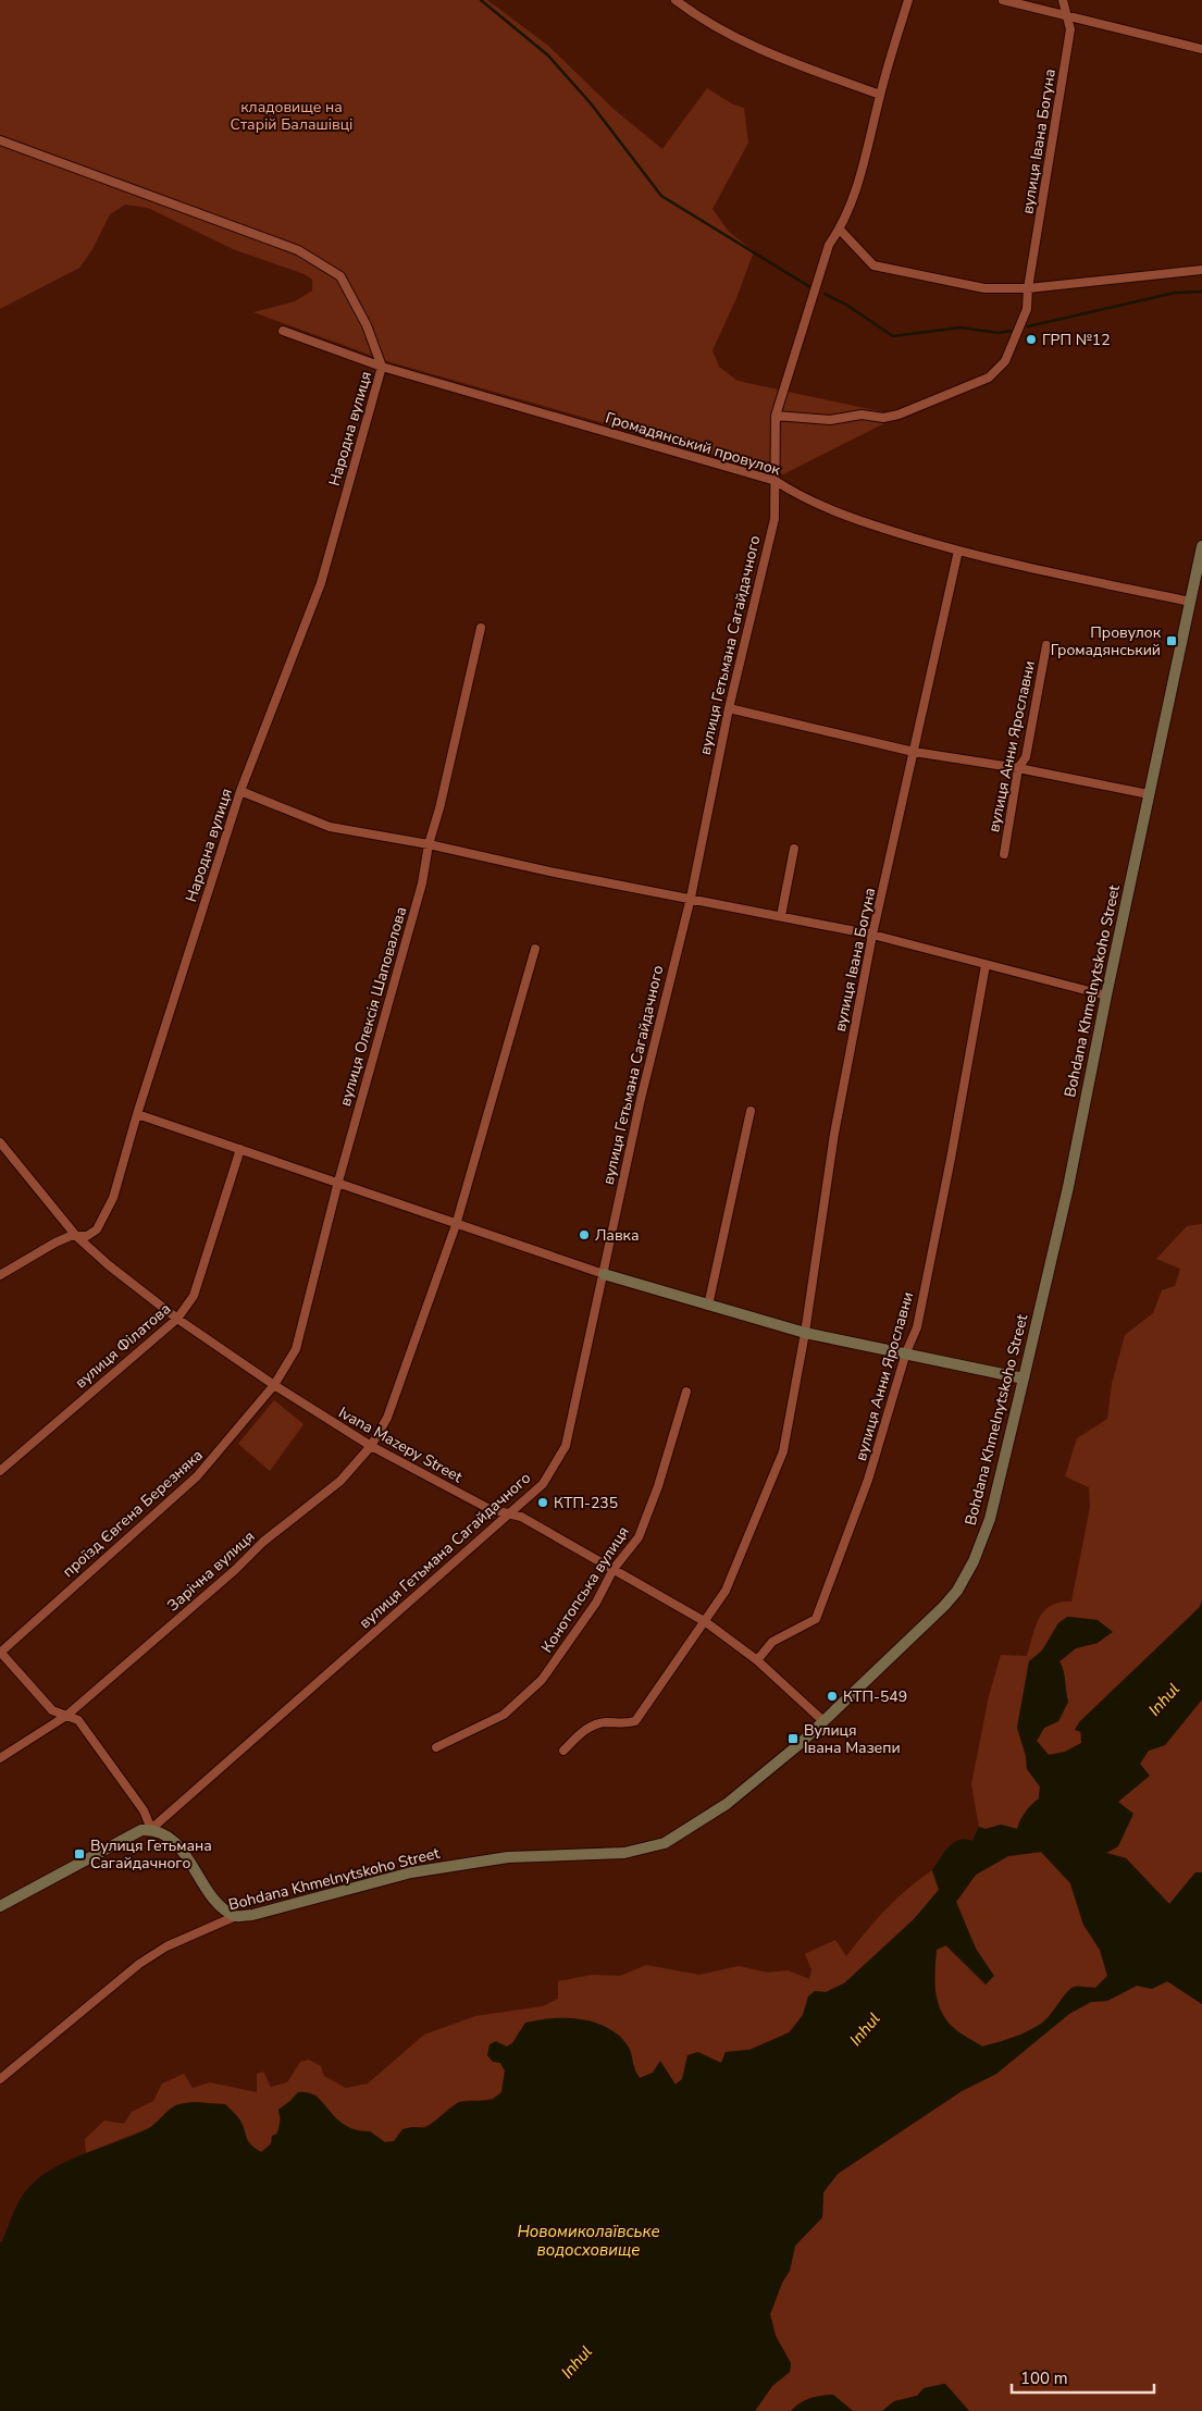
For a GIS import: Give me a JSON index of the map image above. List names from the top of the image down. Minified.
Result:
{"streets":{"street":["вулиця Івана Богуна","Народна вулиця","Громадянський провулок","вулиця Гетьмана Сагайдачного","вулиця Анни Ярославни","Bohdana Khmelnytskoho Street","вулиця Олексія Шаповалова","вулиця Філатова","Ivana Mazepy Street","проїзд Євгена Березняка","Зарічна вулиця","Конотопська вулиця"]},"crossings":[["вулиця Івана Богуна","Громадянський провулок"],["вулиця Івана Богуна","Ivana Mazepy Street"],["Народна вулиця","Громадянський провулок"],["Народна вулиця","Ivana Mazepy Street"],["Громадянський провулок","вулиця Гетьмана Сагайдачного"],["Громадянський провулок","Bohdana Khmelnytskoho Street"],["вулиця Гетьмана Сагайдачного","Ivana Mazepy Street"],["вулиця Анни Ярославни","Ivana Mazepy Street"],["Bohdana Khmelnytskoho Street","Ivana Mazepy Street"],["вулиця Олексія Шаповалова","Ivana Mazepy Street"],["вулиця Олексія Шаповалова","проїзд Євгена Березняка"],["вулиця Філатова","Ivana Mazepy Street"],["Ivana Mazepy Street","проїзд Євгена Березняка"],["Ivana Mazepy Street","Зарічна вулиця"],["Ivana Mazepy Street","Конотопська вулиця"]],"water":["Inhul","Новомиколаївське водосховище"],"parks":["кладовище на Старій Балашівці"],"places":{"other":["ГРП №12","Лавка","КТП-235","КТП-549"],"transit":["Провулок Громадянський","Вулиця Івана Мазепи","Вулиця Гетьмана Сагайдачного"]},"scale_bar":"100 m"}
